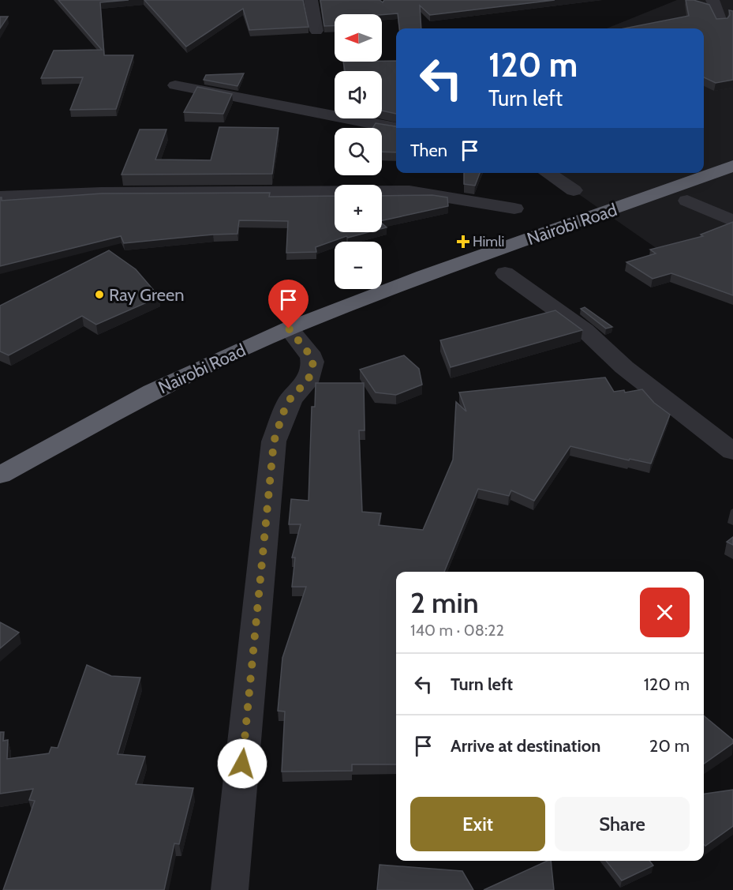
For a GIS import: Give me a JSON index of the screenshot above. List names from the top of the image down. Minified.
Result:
{"streets":{"highway":["Nairobi Road"]},"places":{"health":["Himli"],"other":["Ray Green"]},"north":"left","page":{"map_buttons":["+","−"],"turn":["120 m","Turn left"],"then":"Then","heading":["2 min","140 m · 08:22"],"list":[{"name":"Turn left","value":"120 m"},{"name":"Arrive at destination","value":"20 m"}],"buttons":["Exit","Share"]}}
